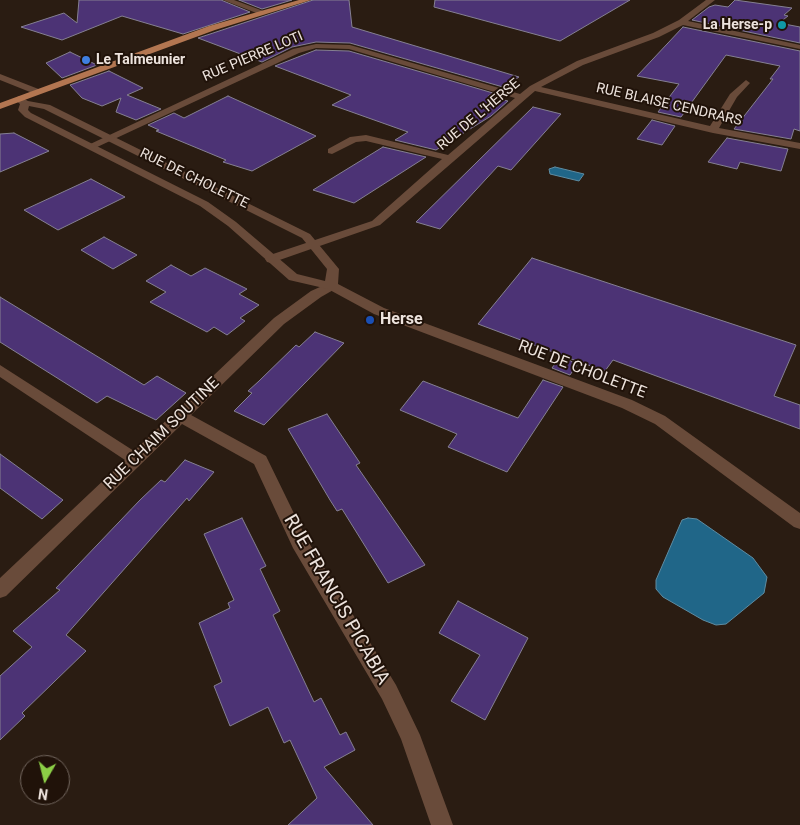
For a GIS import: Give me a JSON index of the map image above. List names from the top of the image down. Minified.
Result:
{"streets":{"street":["RUE PIERRE LOTI","RUE BLAISE CENDRARS","RUE DE L'HERSE","RUE DE CHOLETTE","RUE CHAIM SOUTINE","RUE FRANCIS PICABIA"]},"crossings":[["RUE PIERRE LOTI","RUE DE L'HERSE"],["RUE PIERRE LOTI","RUE DE CHOLETTE"],["RUE BLAISE CENDRARS","RUE DE L'HERSE"],["RUE DE L'HERSE","RUE DE CHOLETTE"],["RUE DE CHOLETTE","RUE CHAIM SOUTINE"],["RUE CHAIM SOUTINE","RUE FRANCIS PICABIA"]],"places":["La Herse-p","Le Talmeunier","Herse"],"north":"bottom"}
